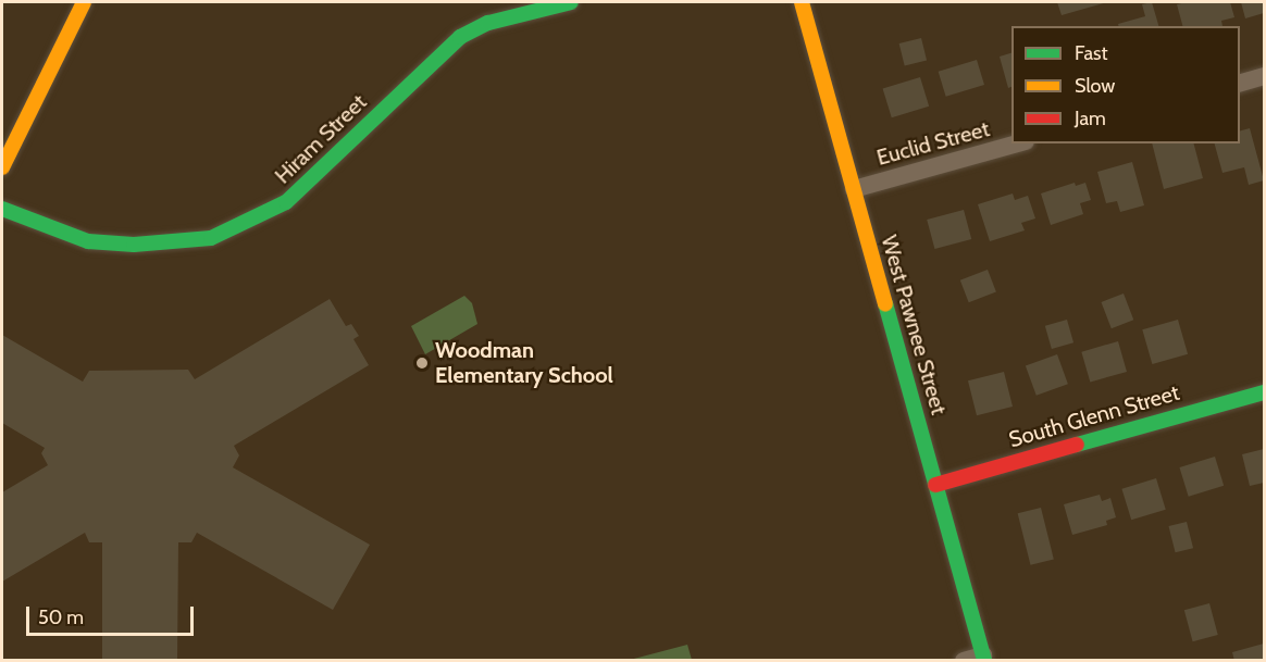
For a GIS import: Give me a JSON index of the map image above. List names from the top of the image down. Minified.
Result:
{"streets":{"street":["Hiram Street","Euclid Street","West Pawnee Street","South Glenn Street"]},"crossings":[["Euclid Street","West Pawnee Street"],["West Pawnee Street","South Glenn Street"]],"places":["Woodman Elementary School"],"legend":["Fast","Slow","Jam"],"scale_bar":"50 m"}
